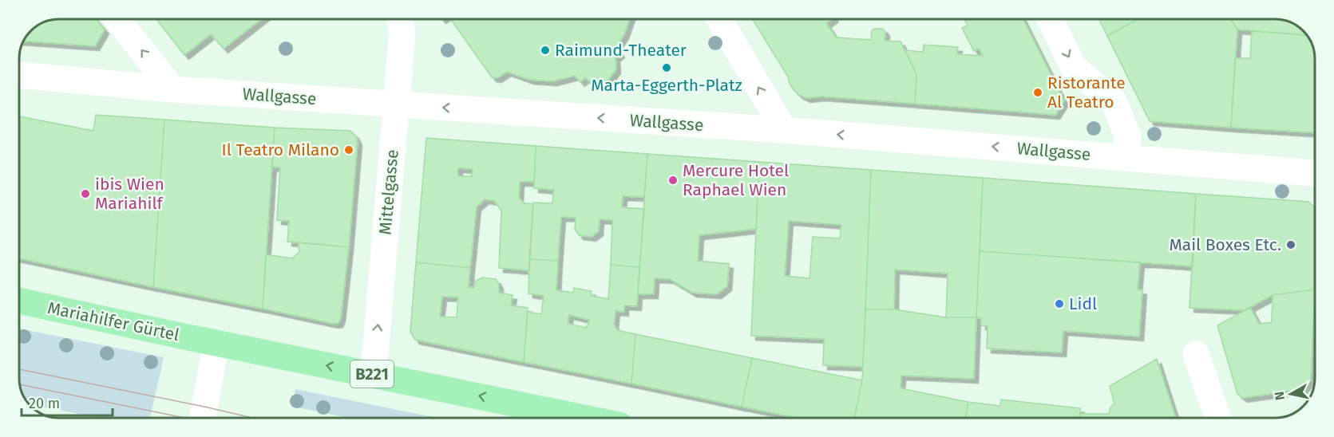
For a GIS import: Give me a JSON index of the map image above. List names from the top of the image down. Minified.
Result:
{"streets":{"main road":["Mariahilfer Gürtel","B221"],"street":["Wallgasse","Mittelgasse"]},"crossings":[["Wallgasse","Mittelgasse"],["Mittelgasse","Mariahilfer Gürtel"]],"one_way":["Wallgasse","Mittelgasse","Mariahilfer Gürtel"],"places":["Raimund-Theater","Marta-Eggerth-Platz","Ristorante Al Teatro","Il Teatro Milano","Mercure Hotel Raphael Wien","ibis Wien Mariahilf","Mail Boxes Etc.","Lidl"],"scale_bar":"20 m","north":"left"}
